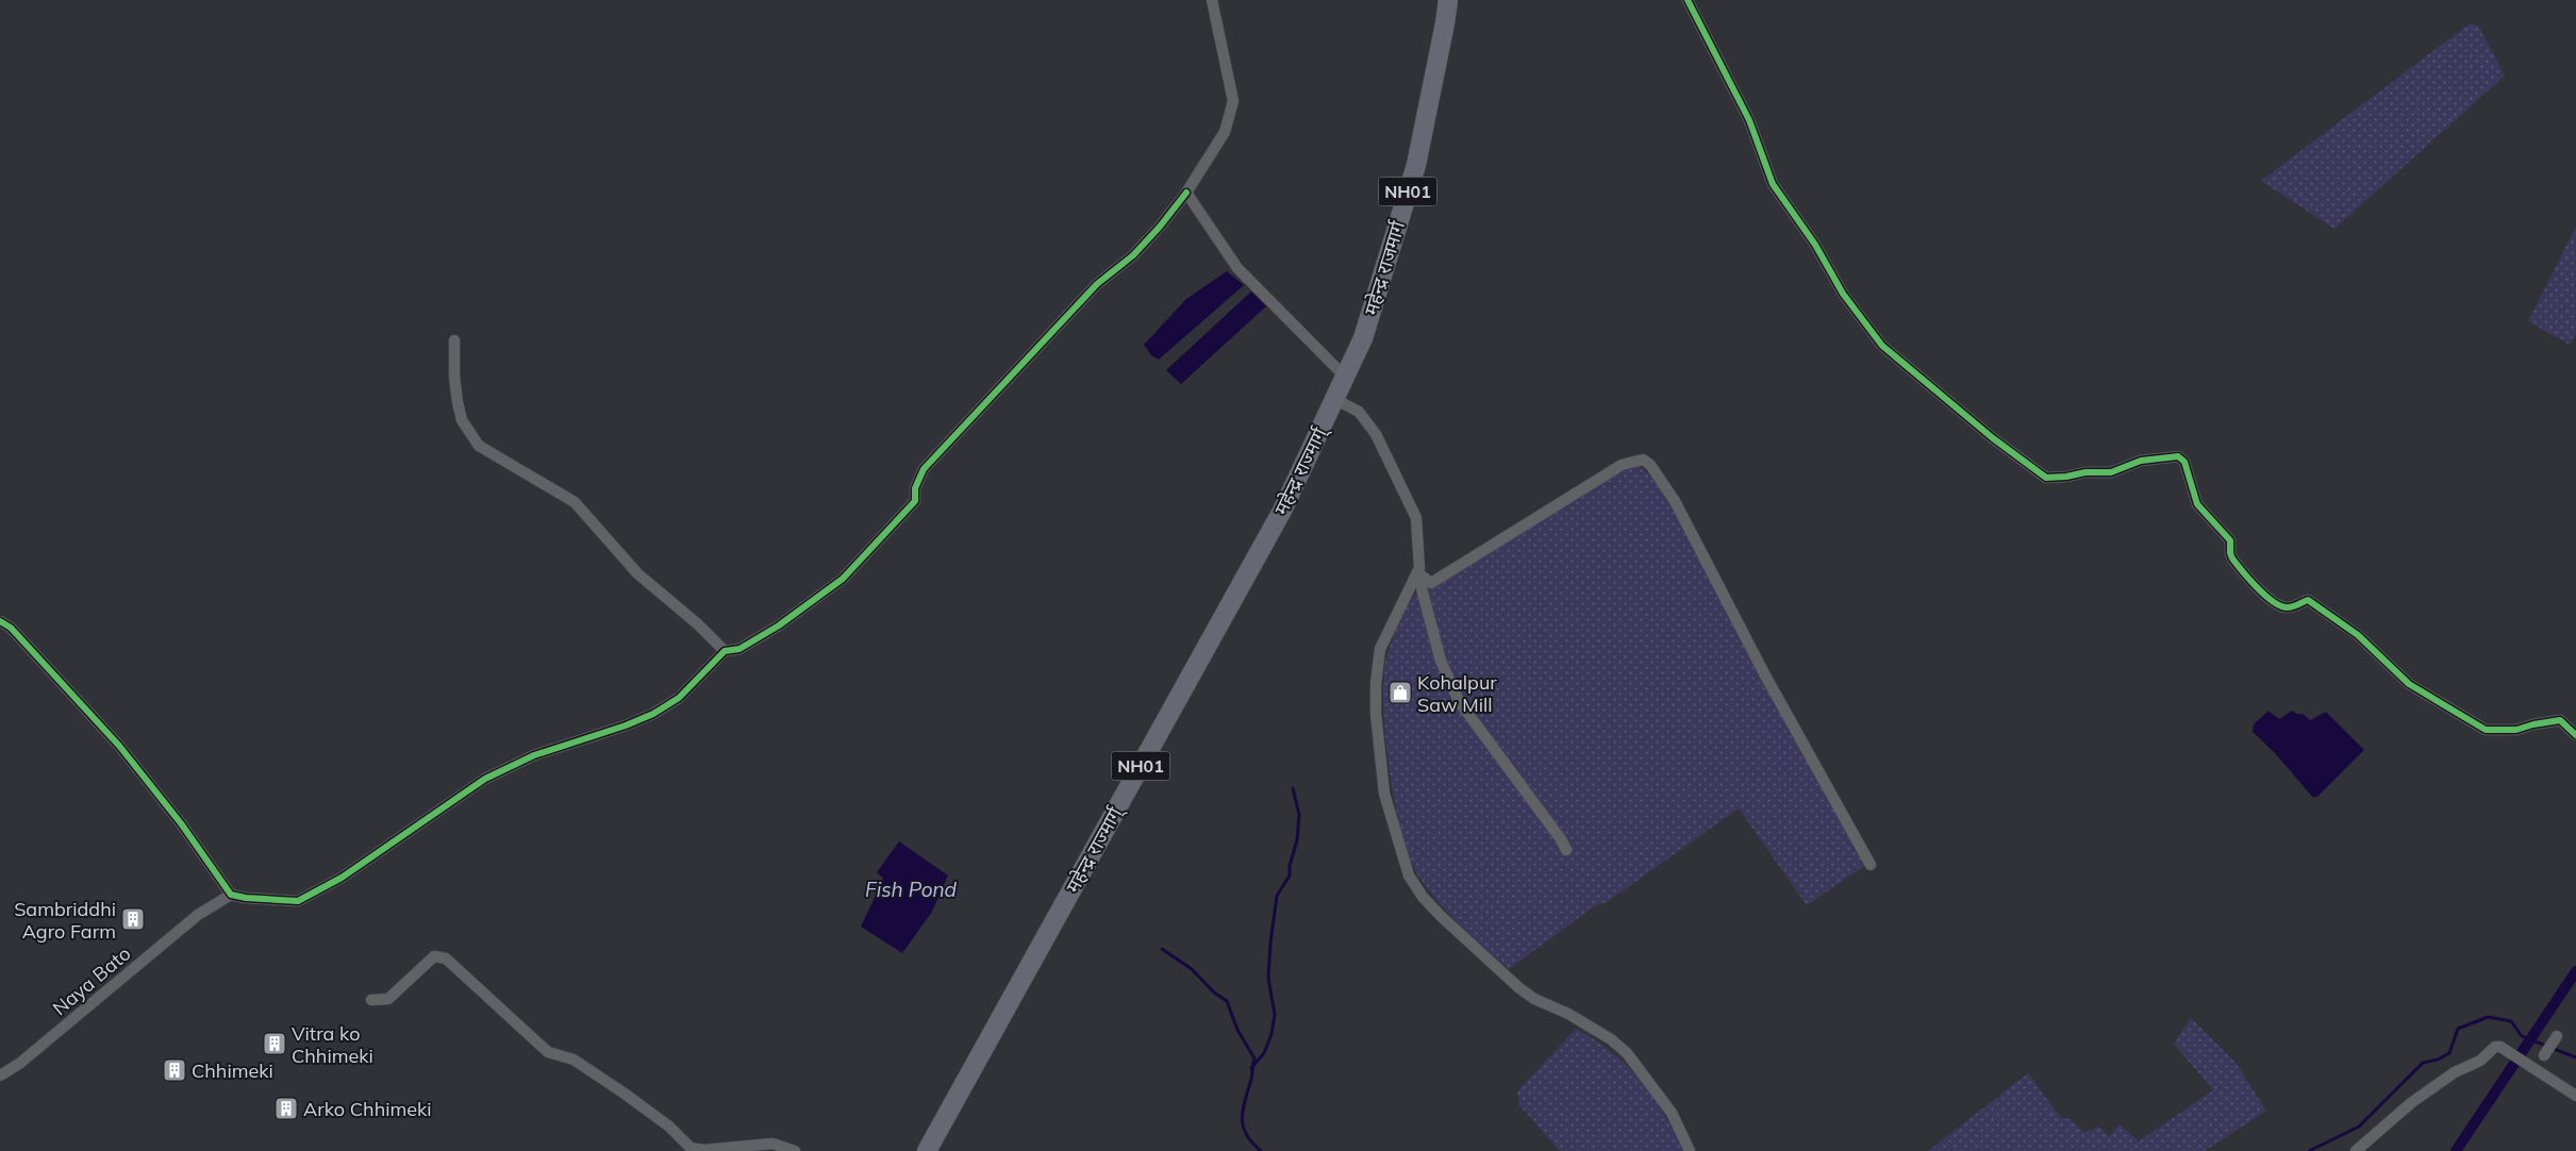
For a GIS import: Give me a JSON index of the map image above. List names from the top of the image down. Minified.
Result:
{"streets":{"highway":["NH01","महेन्द्र राजमार्ग","महेन्द्र राज्मार्ग्"],"street":["Naya Bato"]},"crossings":[["महेन्द्र राजमार्ग","महेन्द्र राज्मार्ग्"]],"water":["Fish Pond"],"places":{"shop":["Kohalpur Saw Mill"],"building":["Sambriddhi Agro Farm","Vitra ko Chhimeki","Chhimeki","Arko Chhimeki"]}}
